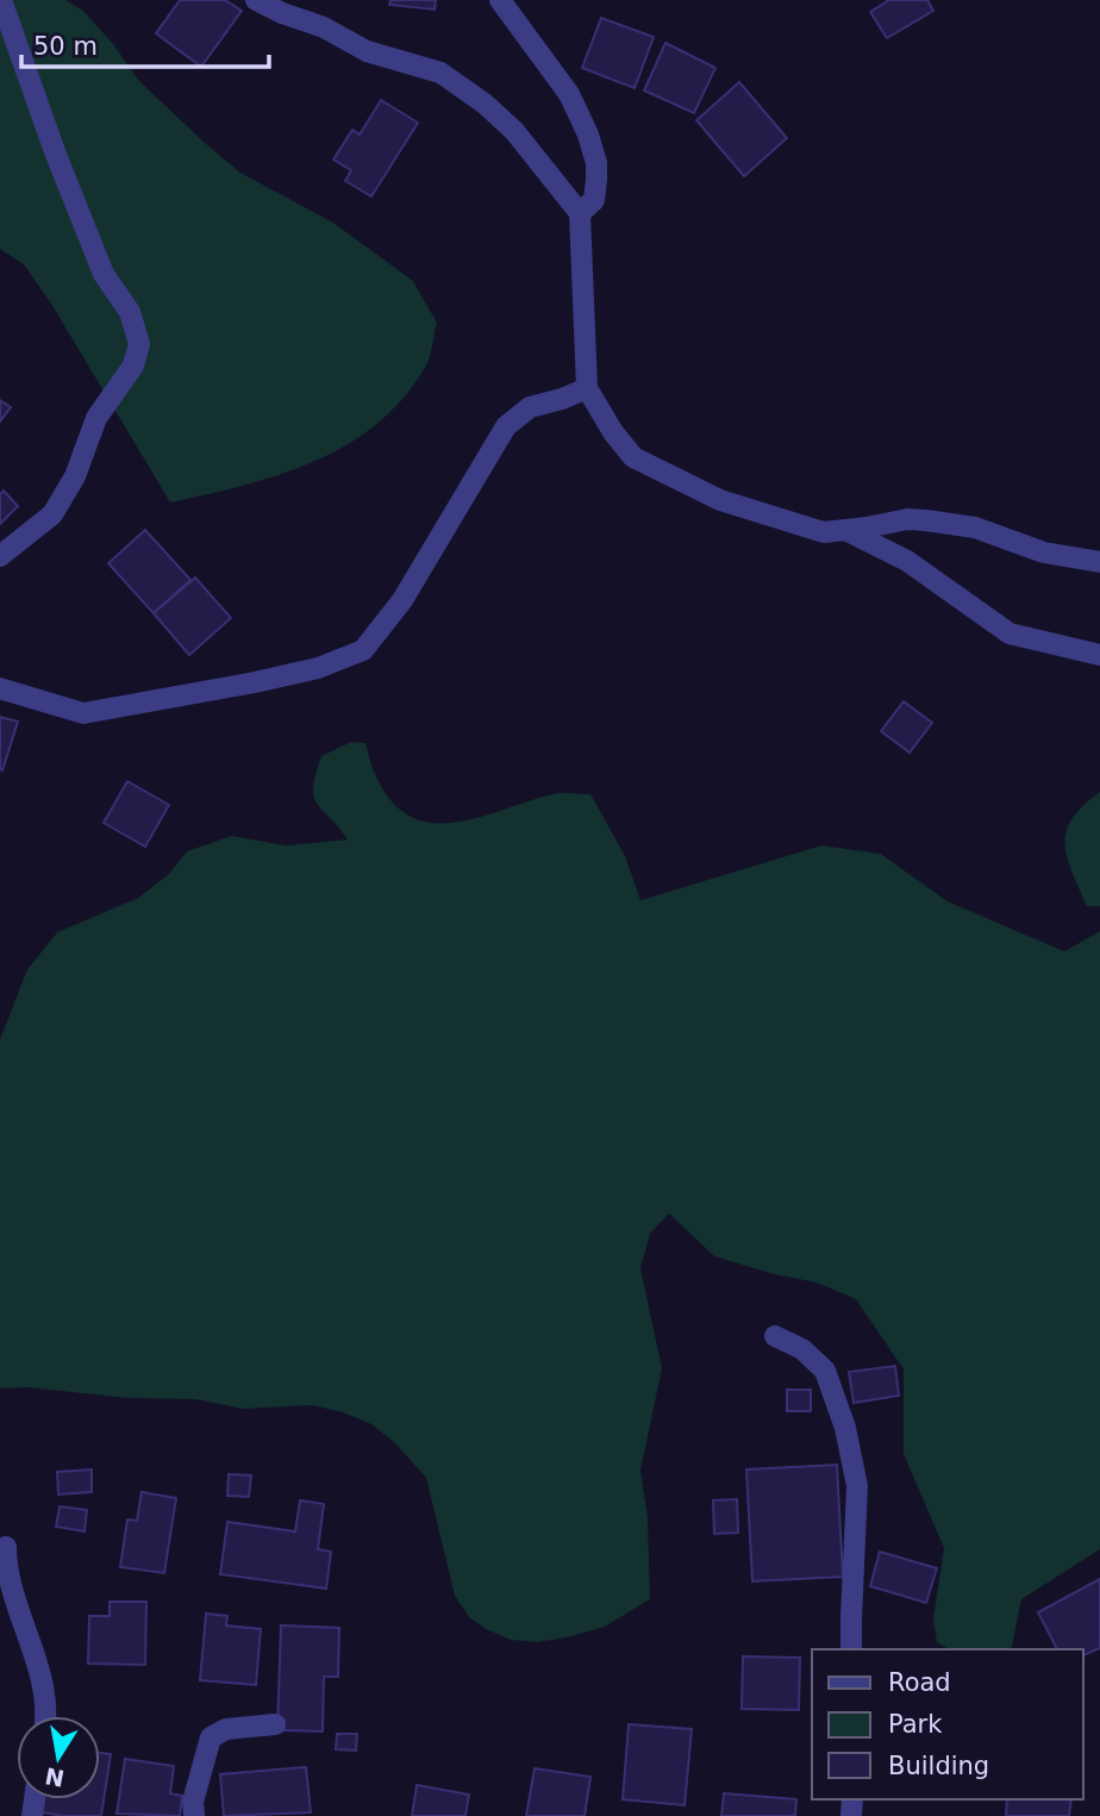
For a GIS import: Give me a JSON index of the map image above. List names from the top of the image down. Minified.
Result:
{"legend":["Road","Park","Building"],"scale_bar":"50 m","north":"bottom"}
